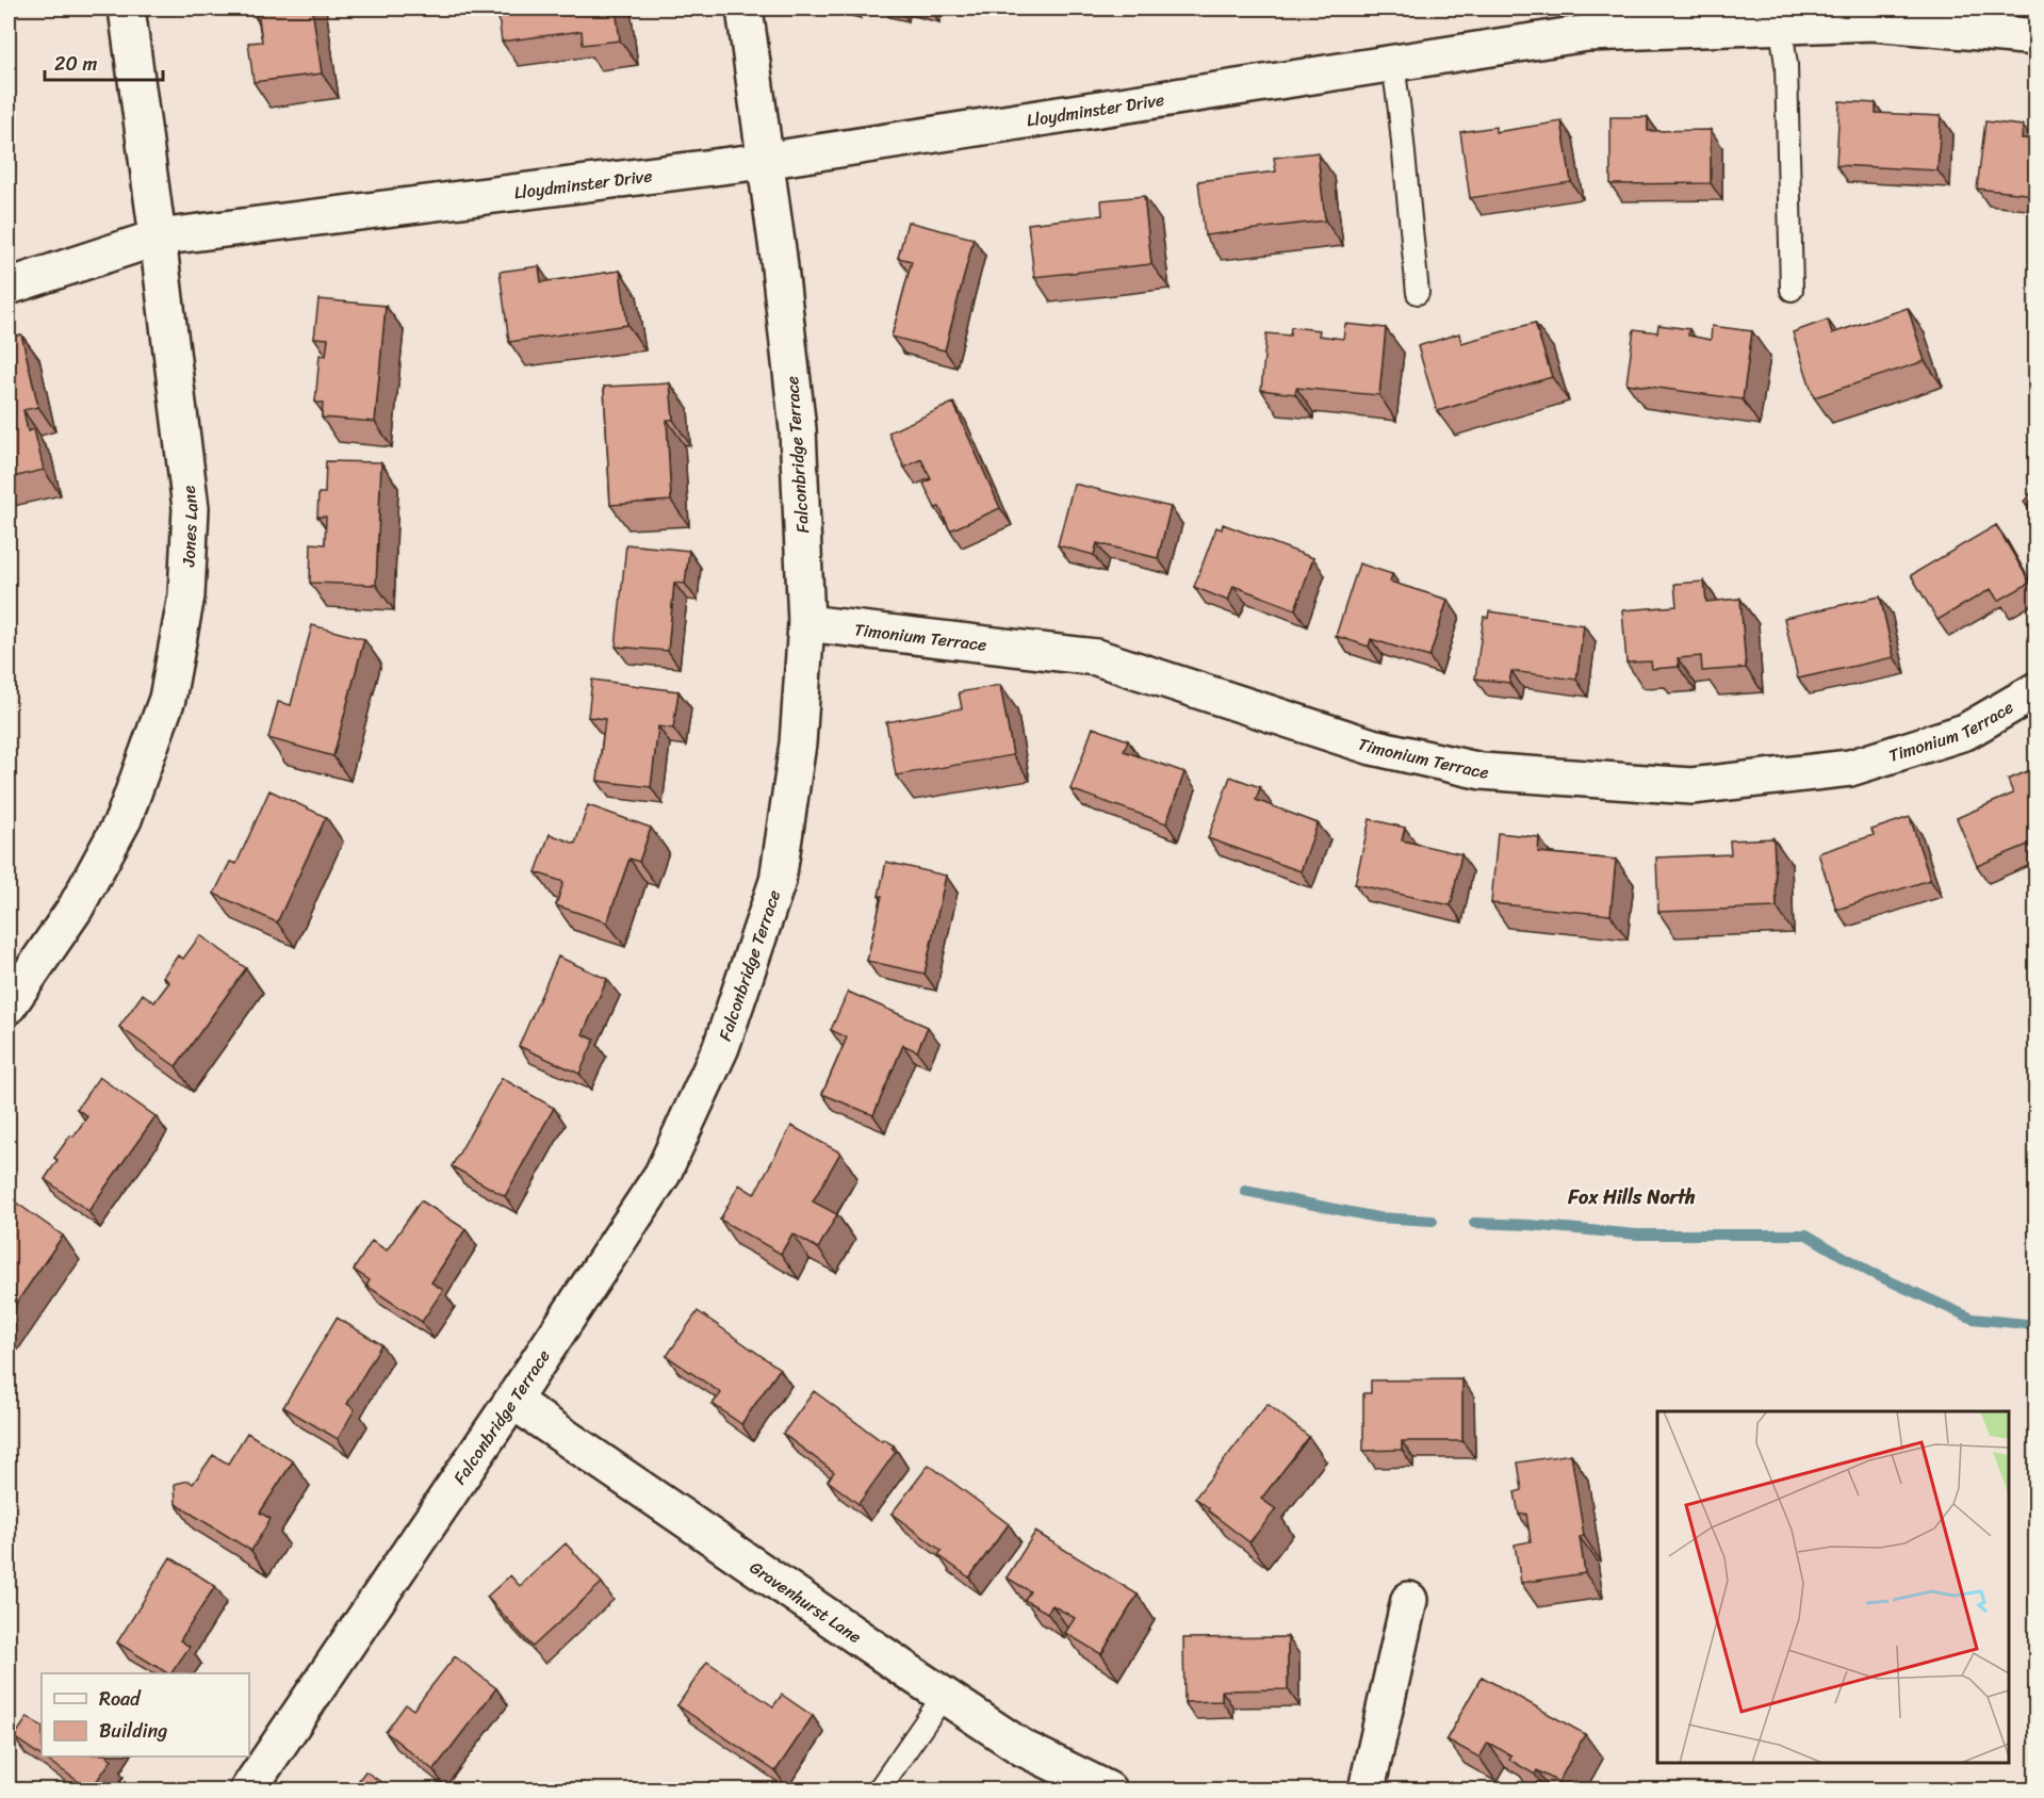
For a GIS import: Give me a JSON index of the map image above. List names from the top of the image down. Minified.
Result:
{"streets":{"street":["Lloydminster Drive","Falconbridge Terrace","Jones Lane","Timonium Terrace","Gravenhurst Lane"]},"crossings":[["Lloydminster Drive","Falconbridge Terrace"],["Lloydminster Drive","Jones Lane"],["Falconbridge Terrace","Timonium Terrace"],["Falconbridge Terrace","Gravenhurst Lane"]],"districts":["Fox Hills North"],"legend":["Road","Building"],"scale_bar":"20 m"}
